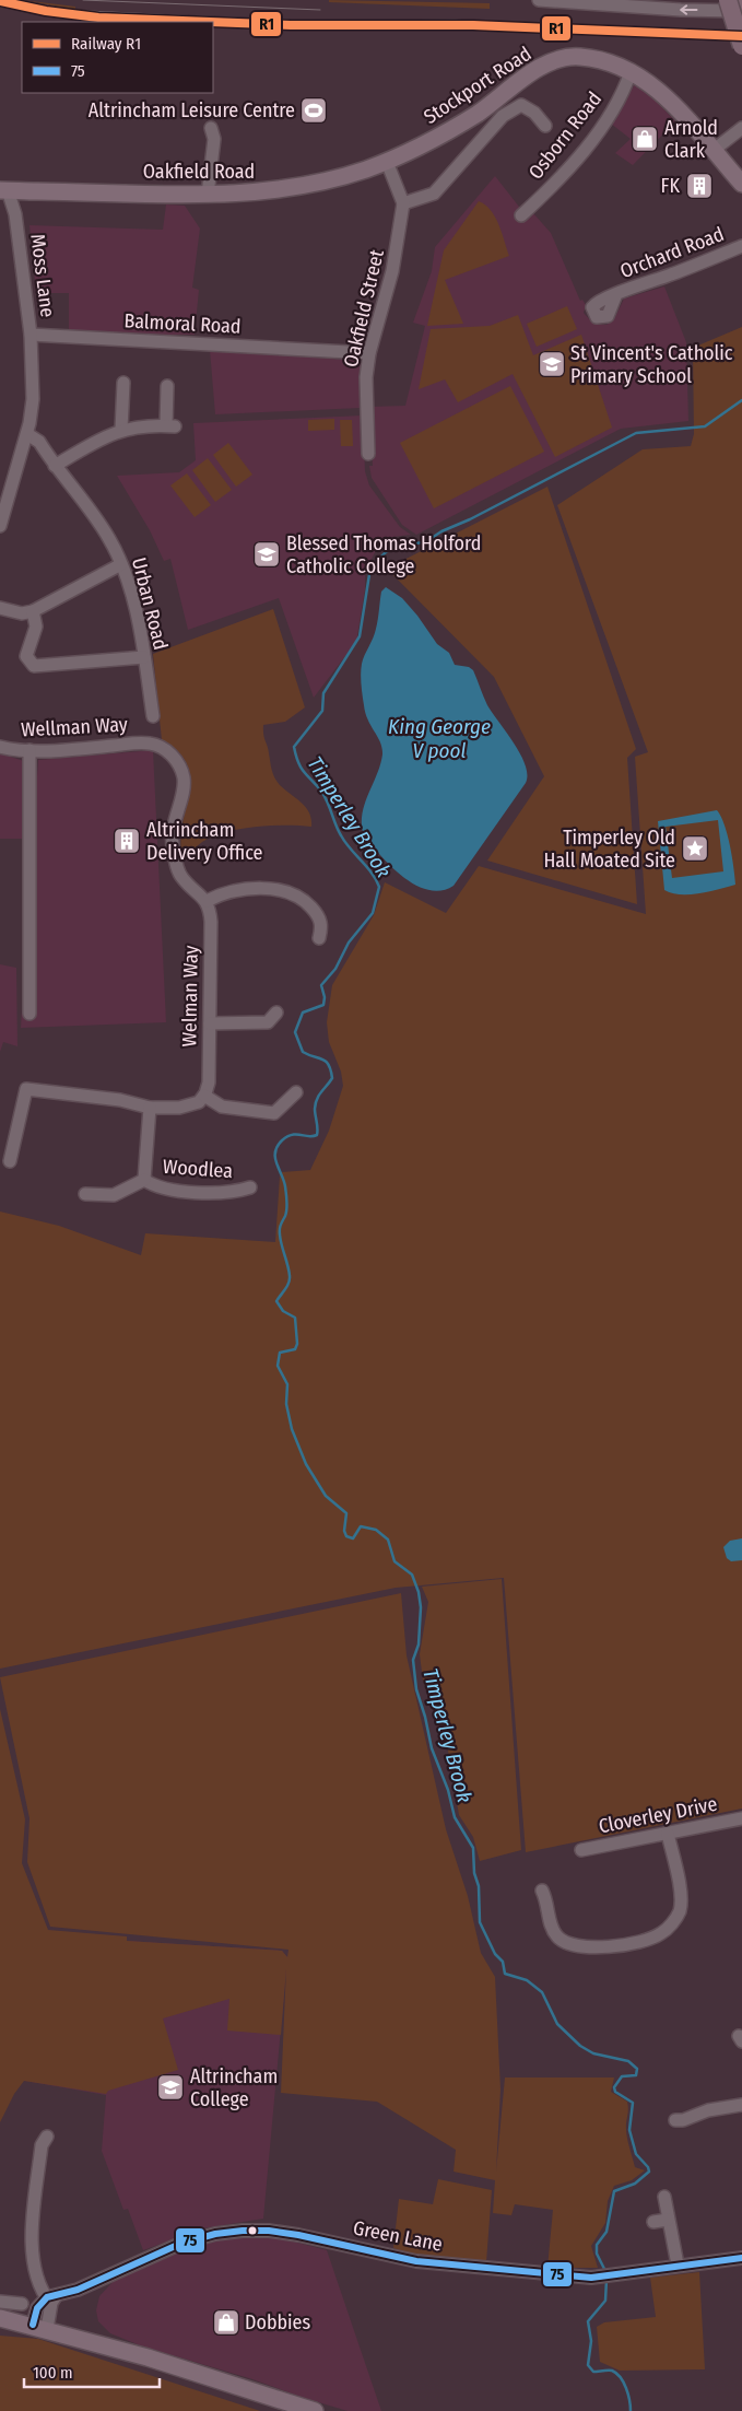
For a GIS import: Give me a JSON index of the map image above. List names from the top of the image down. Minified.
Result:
{"streets":{"main road":["Stockport Road","Oakfield Road"],"street":["Osborn Road","Orchard Road","Moss Lane","Oakfield Street","Balmoral Road","Urban Road","Wellman Way","Welman Way","Woodlea","Cloverley Drive","Green Lane"]},"crossings":[["Stockport Road","Osborn Road"],["Stockport Road","Oakfield Road"],["Oakfield Road","Moss Lane"],["Moss Lane","Balmoral Road"],["Moss Lane","Urban Road"],["Oakfield Street","Balmoral Road"],["Wellman Way","Welman Way"]],"water":["King George V pool","Timperley Brook"],"places":{"sports":["Altrincham Leisure Centre"],"shop":["Arnold Clark","Dobbies"],"building":["FK","Altrincham Delivery Office"],"school or university":["St Vincent's Catholic Primary School","Blessed Thomas Holford Catholic College","Altrincham College"],"place":["Timperley Old Hall Moated Site"]},"lines":["rail line R1","transit line 75"],"legend":["Railway R1","75"],"scale_bar":"100 m"}
